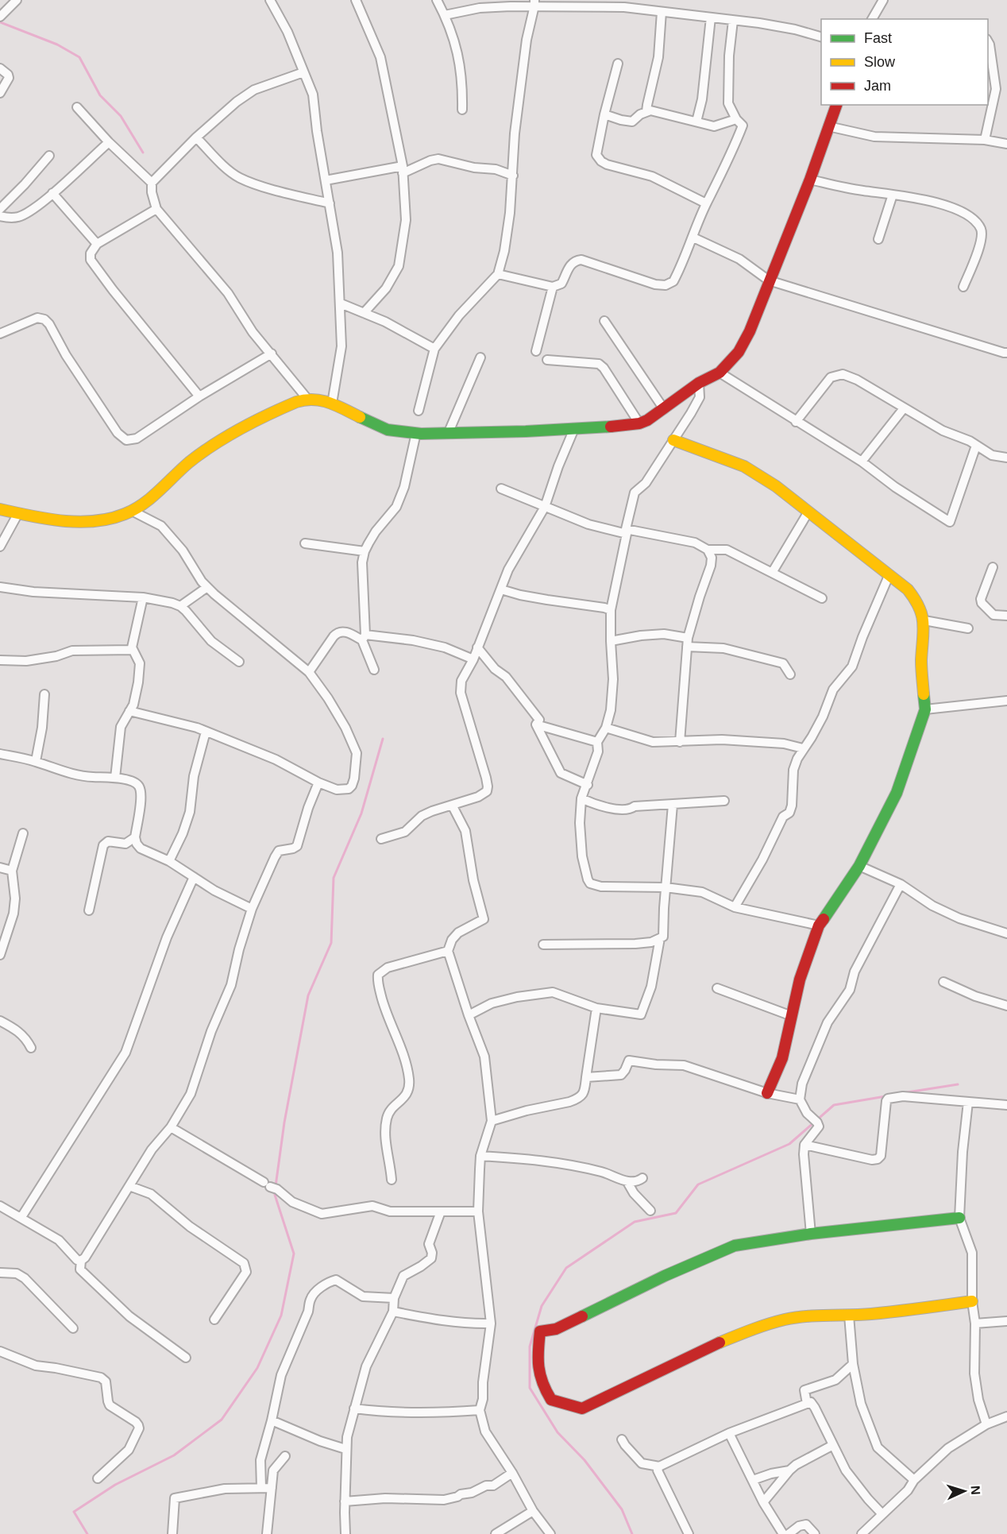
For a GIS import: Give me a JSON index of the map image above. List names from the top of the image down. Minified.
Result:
{"legend":["Fast","Slow","Jam"],"north":"right"}
